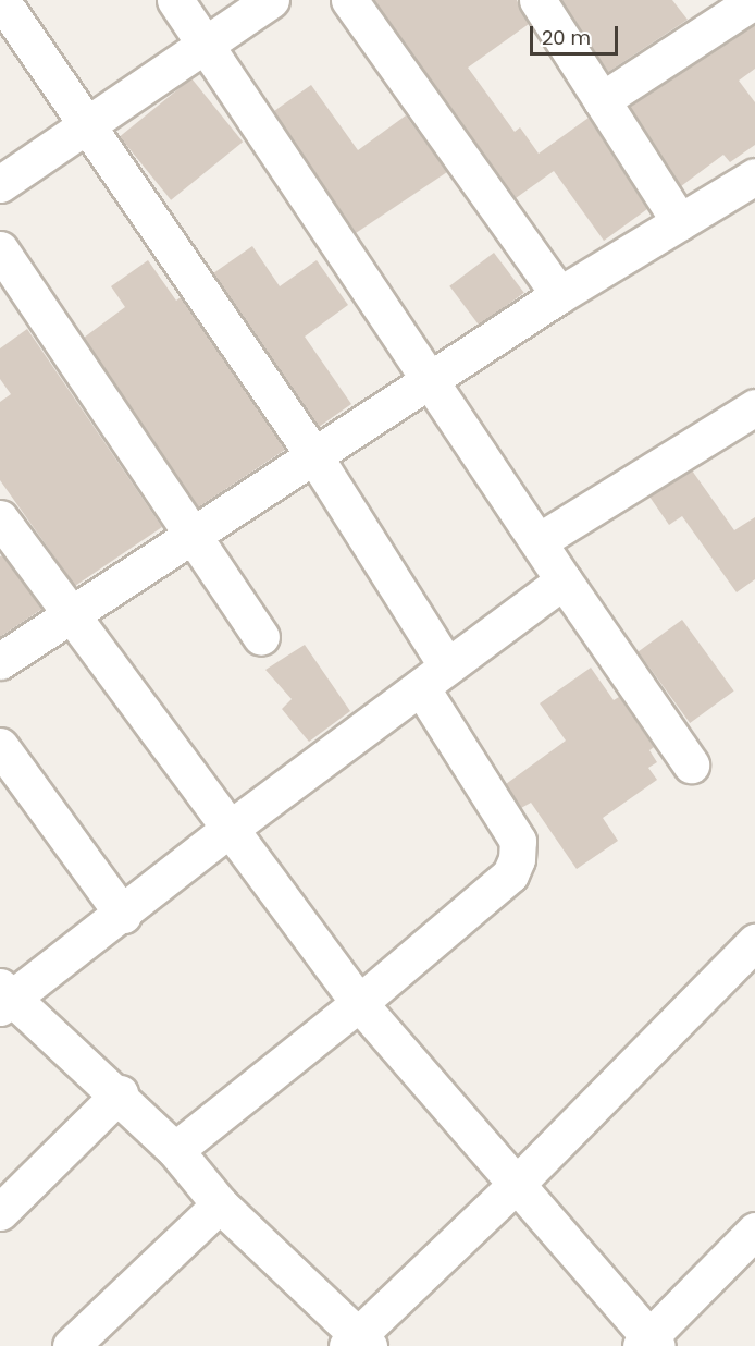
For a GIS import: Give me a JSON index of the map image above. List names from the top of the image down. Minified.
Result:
{"scale_bar":"20 m"}
